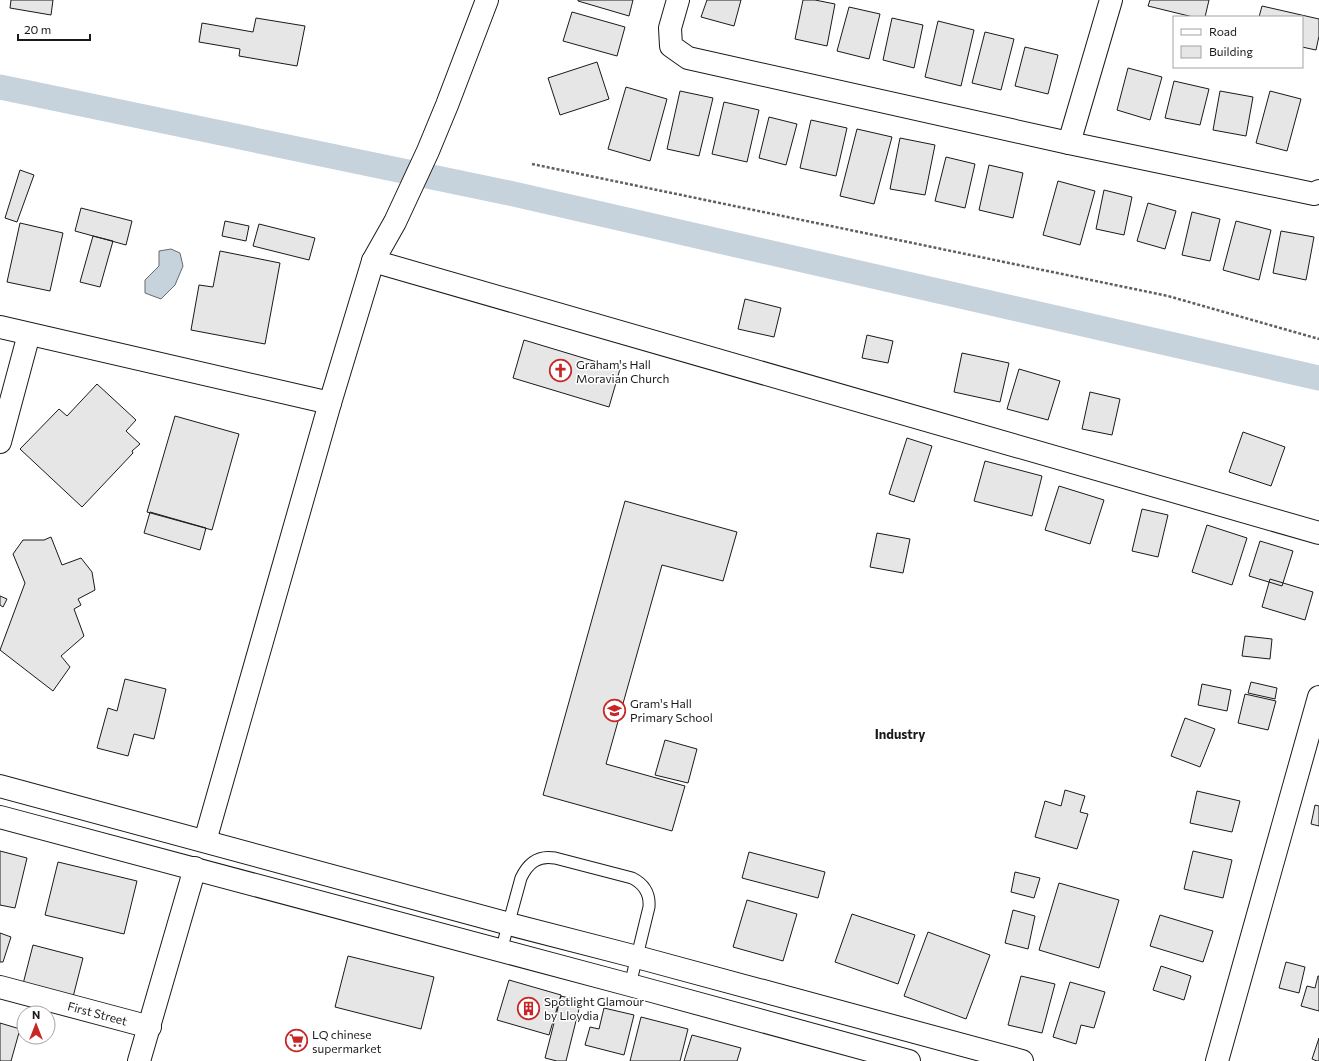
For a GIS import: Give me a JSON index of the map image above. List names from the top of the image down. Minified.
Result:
{"streets":{"street":["First Street"]},"districts":["Industry"],"places":{"church":["Graham's Hall Moravian Church"],"school or university":["Gram's Hall Primary School"],"building":["Spotlight Glamour by Lloydia"],"supermarket":["LQ chinese supermarket"]},"legend":["Road","Building"],"scale_bar":"20 m","north":"top"}
